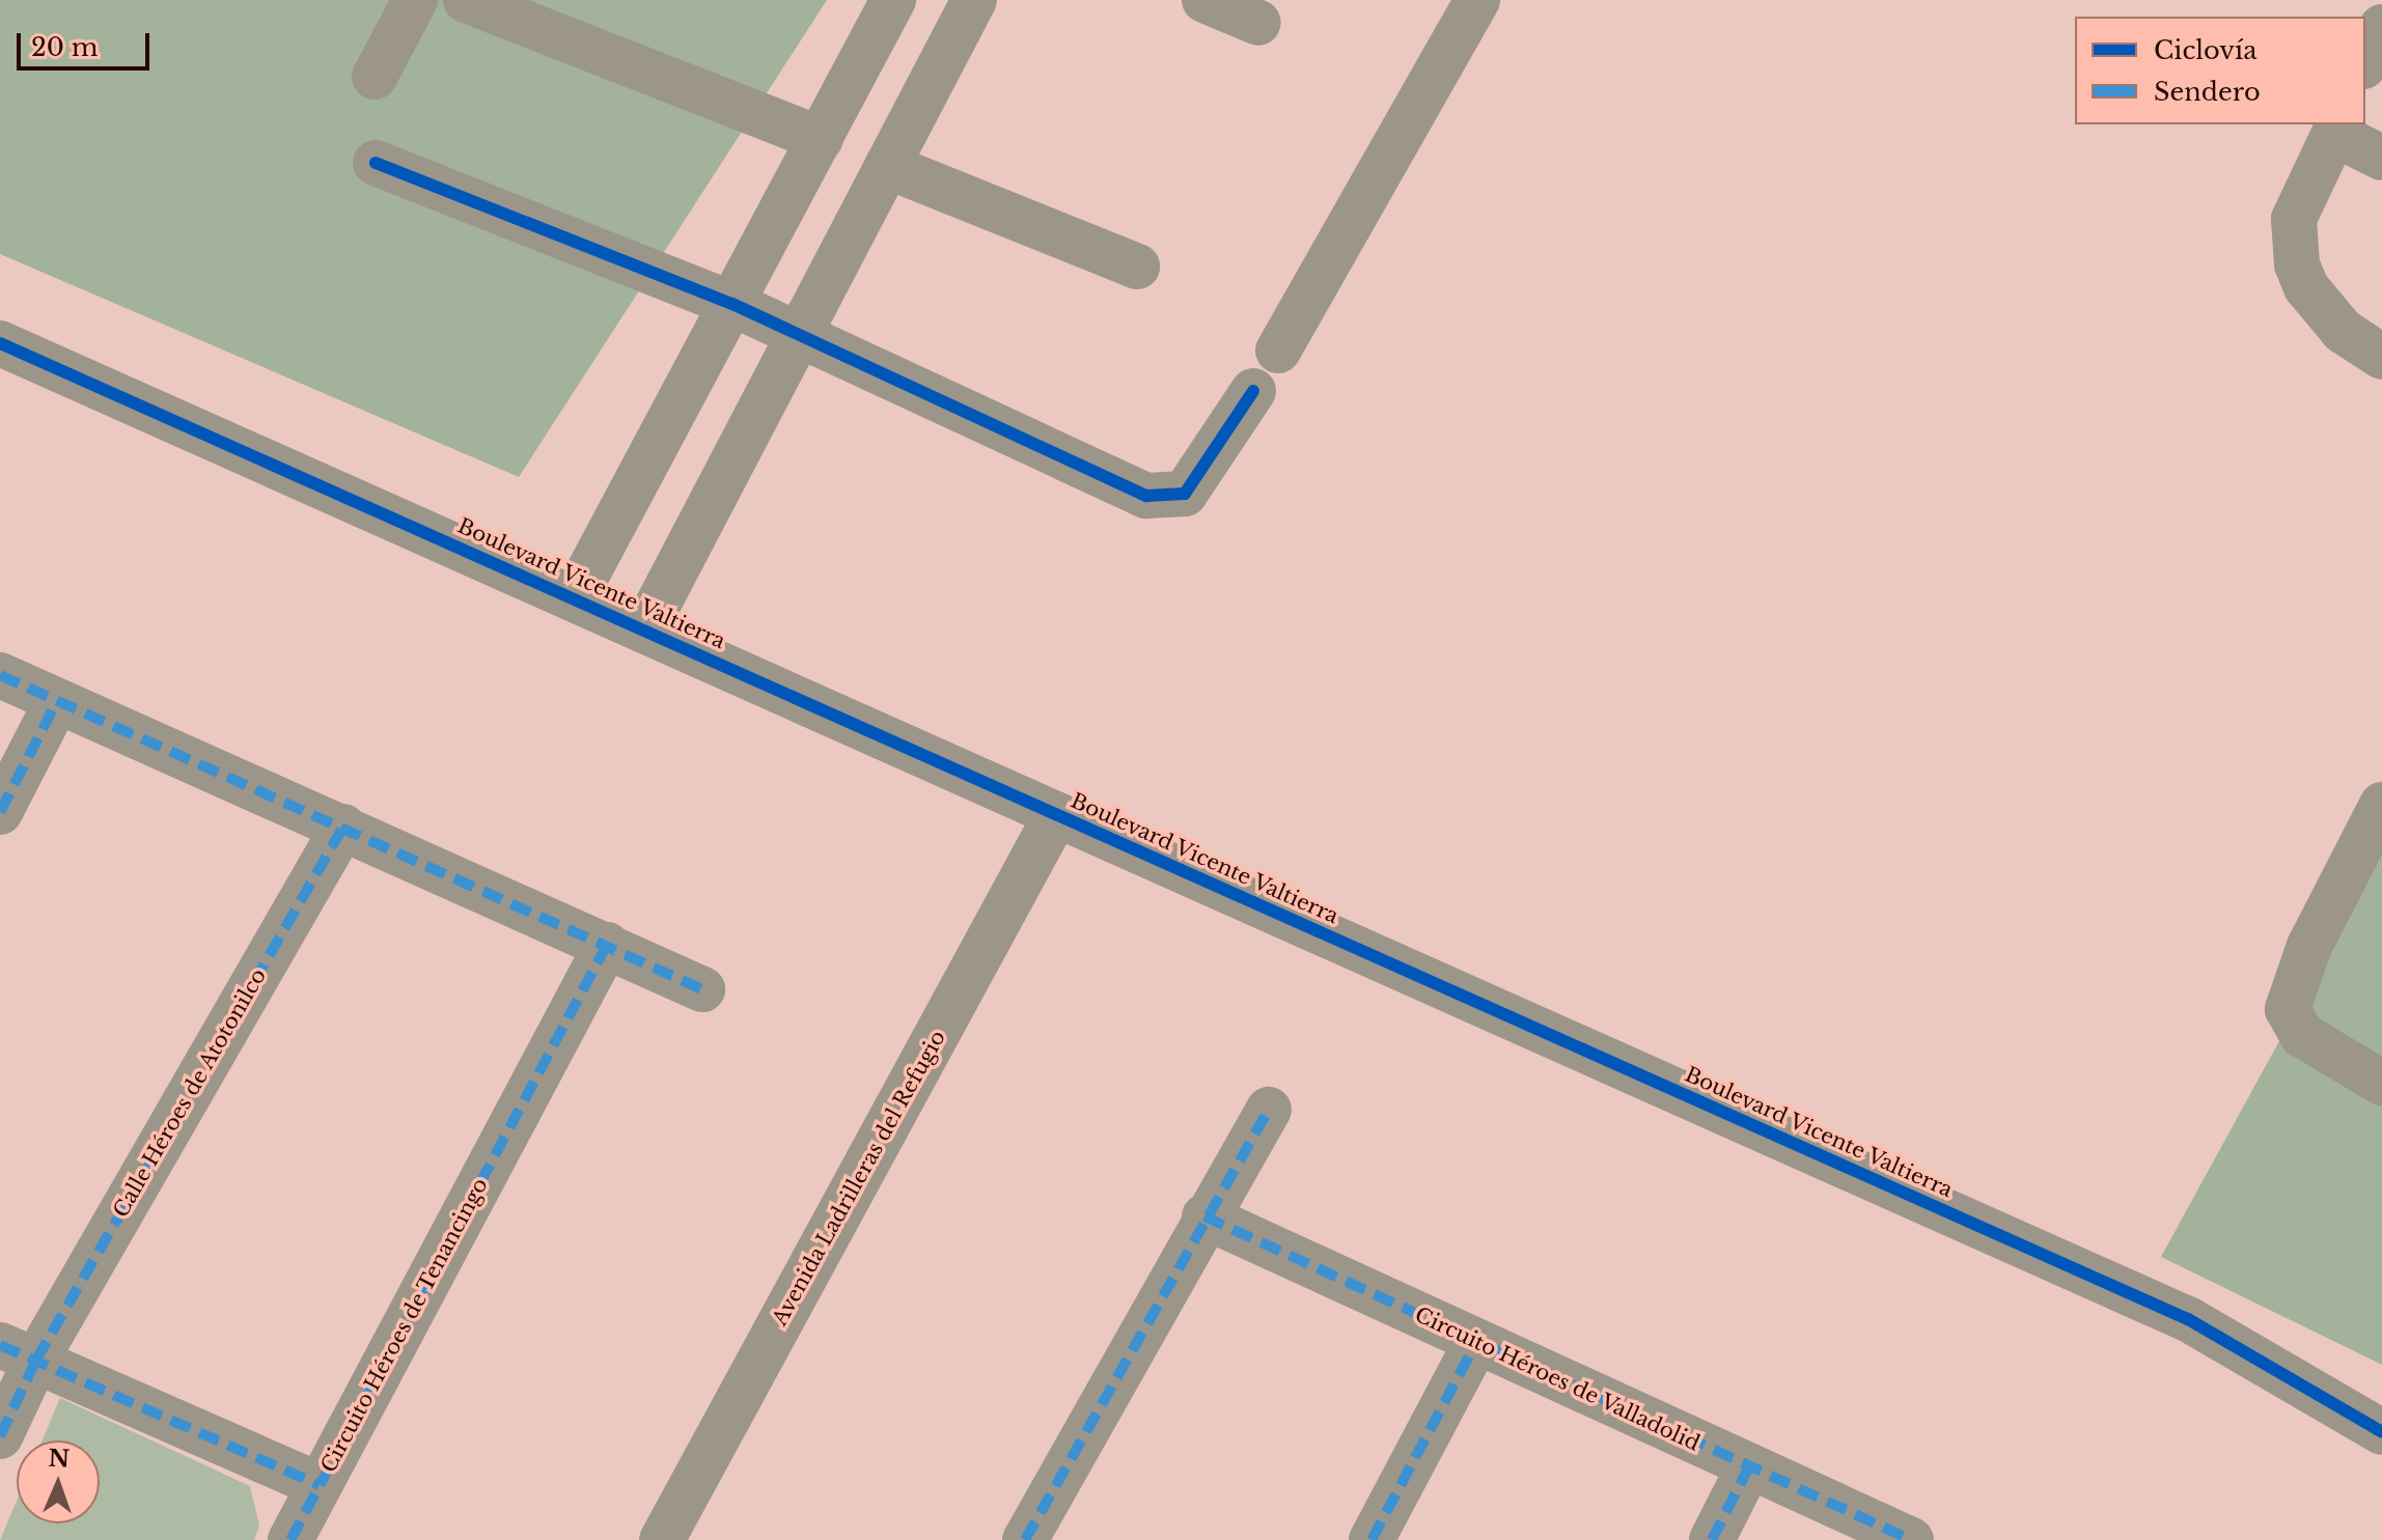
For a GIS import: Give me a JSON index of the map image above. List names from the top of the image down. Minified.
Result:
{"streets":{"street":["Boulevard Vicente Valtierra","Calle Héroes de Atotonilco","Avenida Ladrilleras del Refugio","Circuito Héroes de Tenancingo","Circuito Héroes de Valladolid"]},"crossings":[["Boulevard Vicente Valtierra","Avenida Ladrilleras del Refugio"],["Calle Héroes de Atotonilco","Circuito Héroes de Tenancingo"]],"legend":["Ciclovía","Sendero"],"scale_bar":"20 m","north":"top"}
